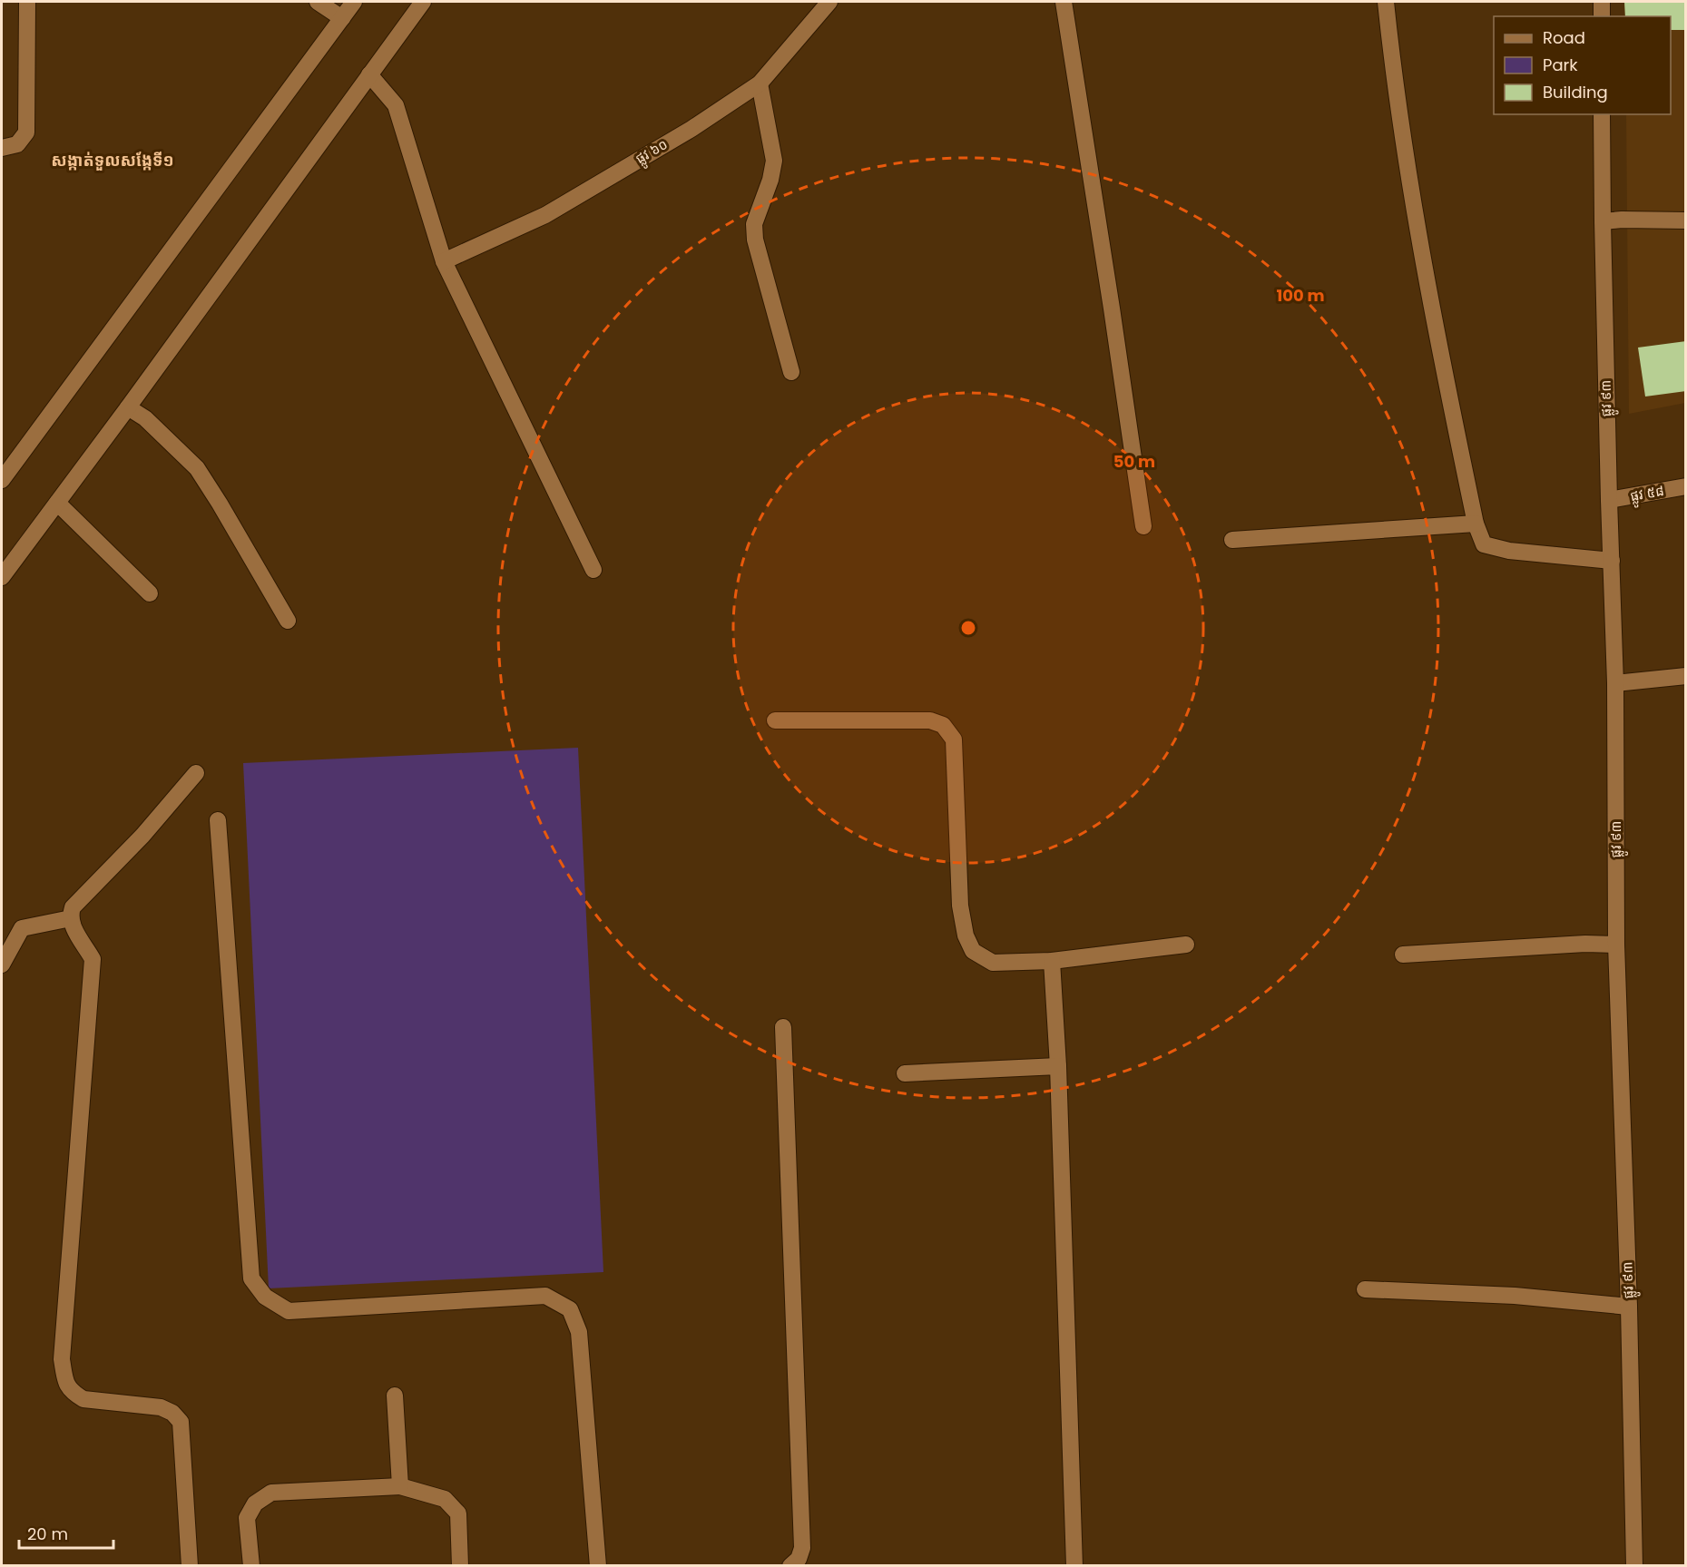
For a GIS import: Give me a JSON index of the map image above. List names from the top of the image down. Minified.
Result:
{"streets":{"street":["ផ្លូវ ៦០","ផ្លូវ ៩៣","ផ្លូវ ៥៨"]},"crossings":[["ផ្លូវ ៩៣","ផ្លូវ ៥៨"]],"districts":["សង្កាត់ទួលសង្កែទី១"],"legend":["Road","Park","Building"],"scale_bar":"20 m","rings":["100 m","50 m"]}
